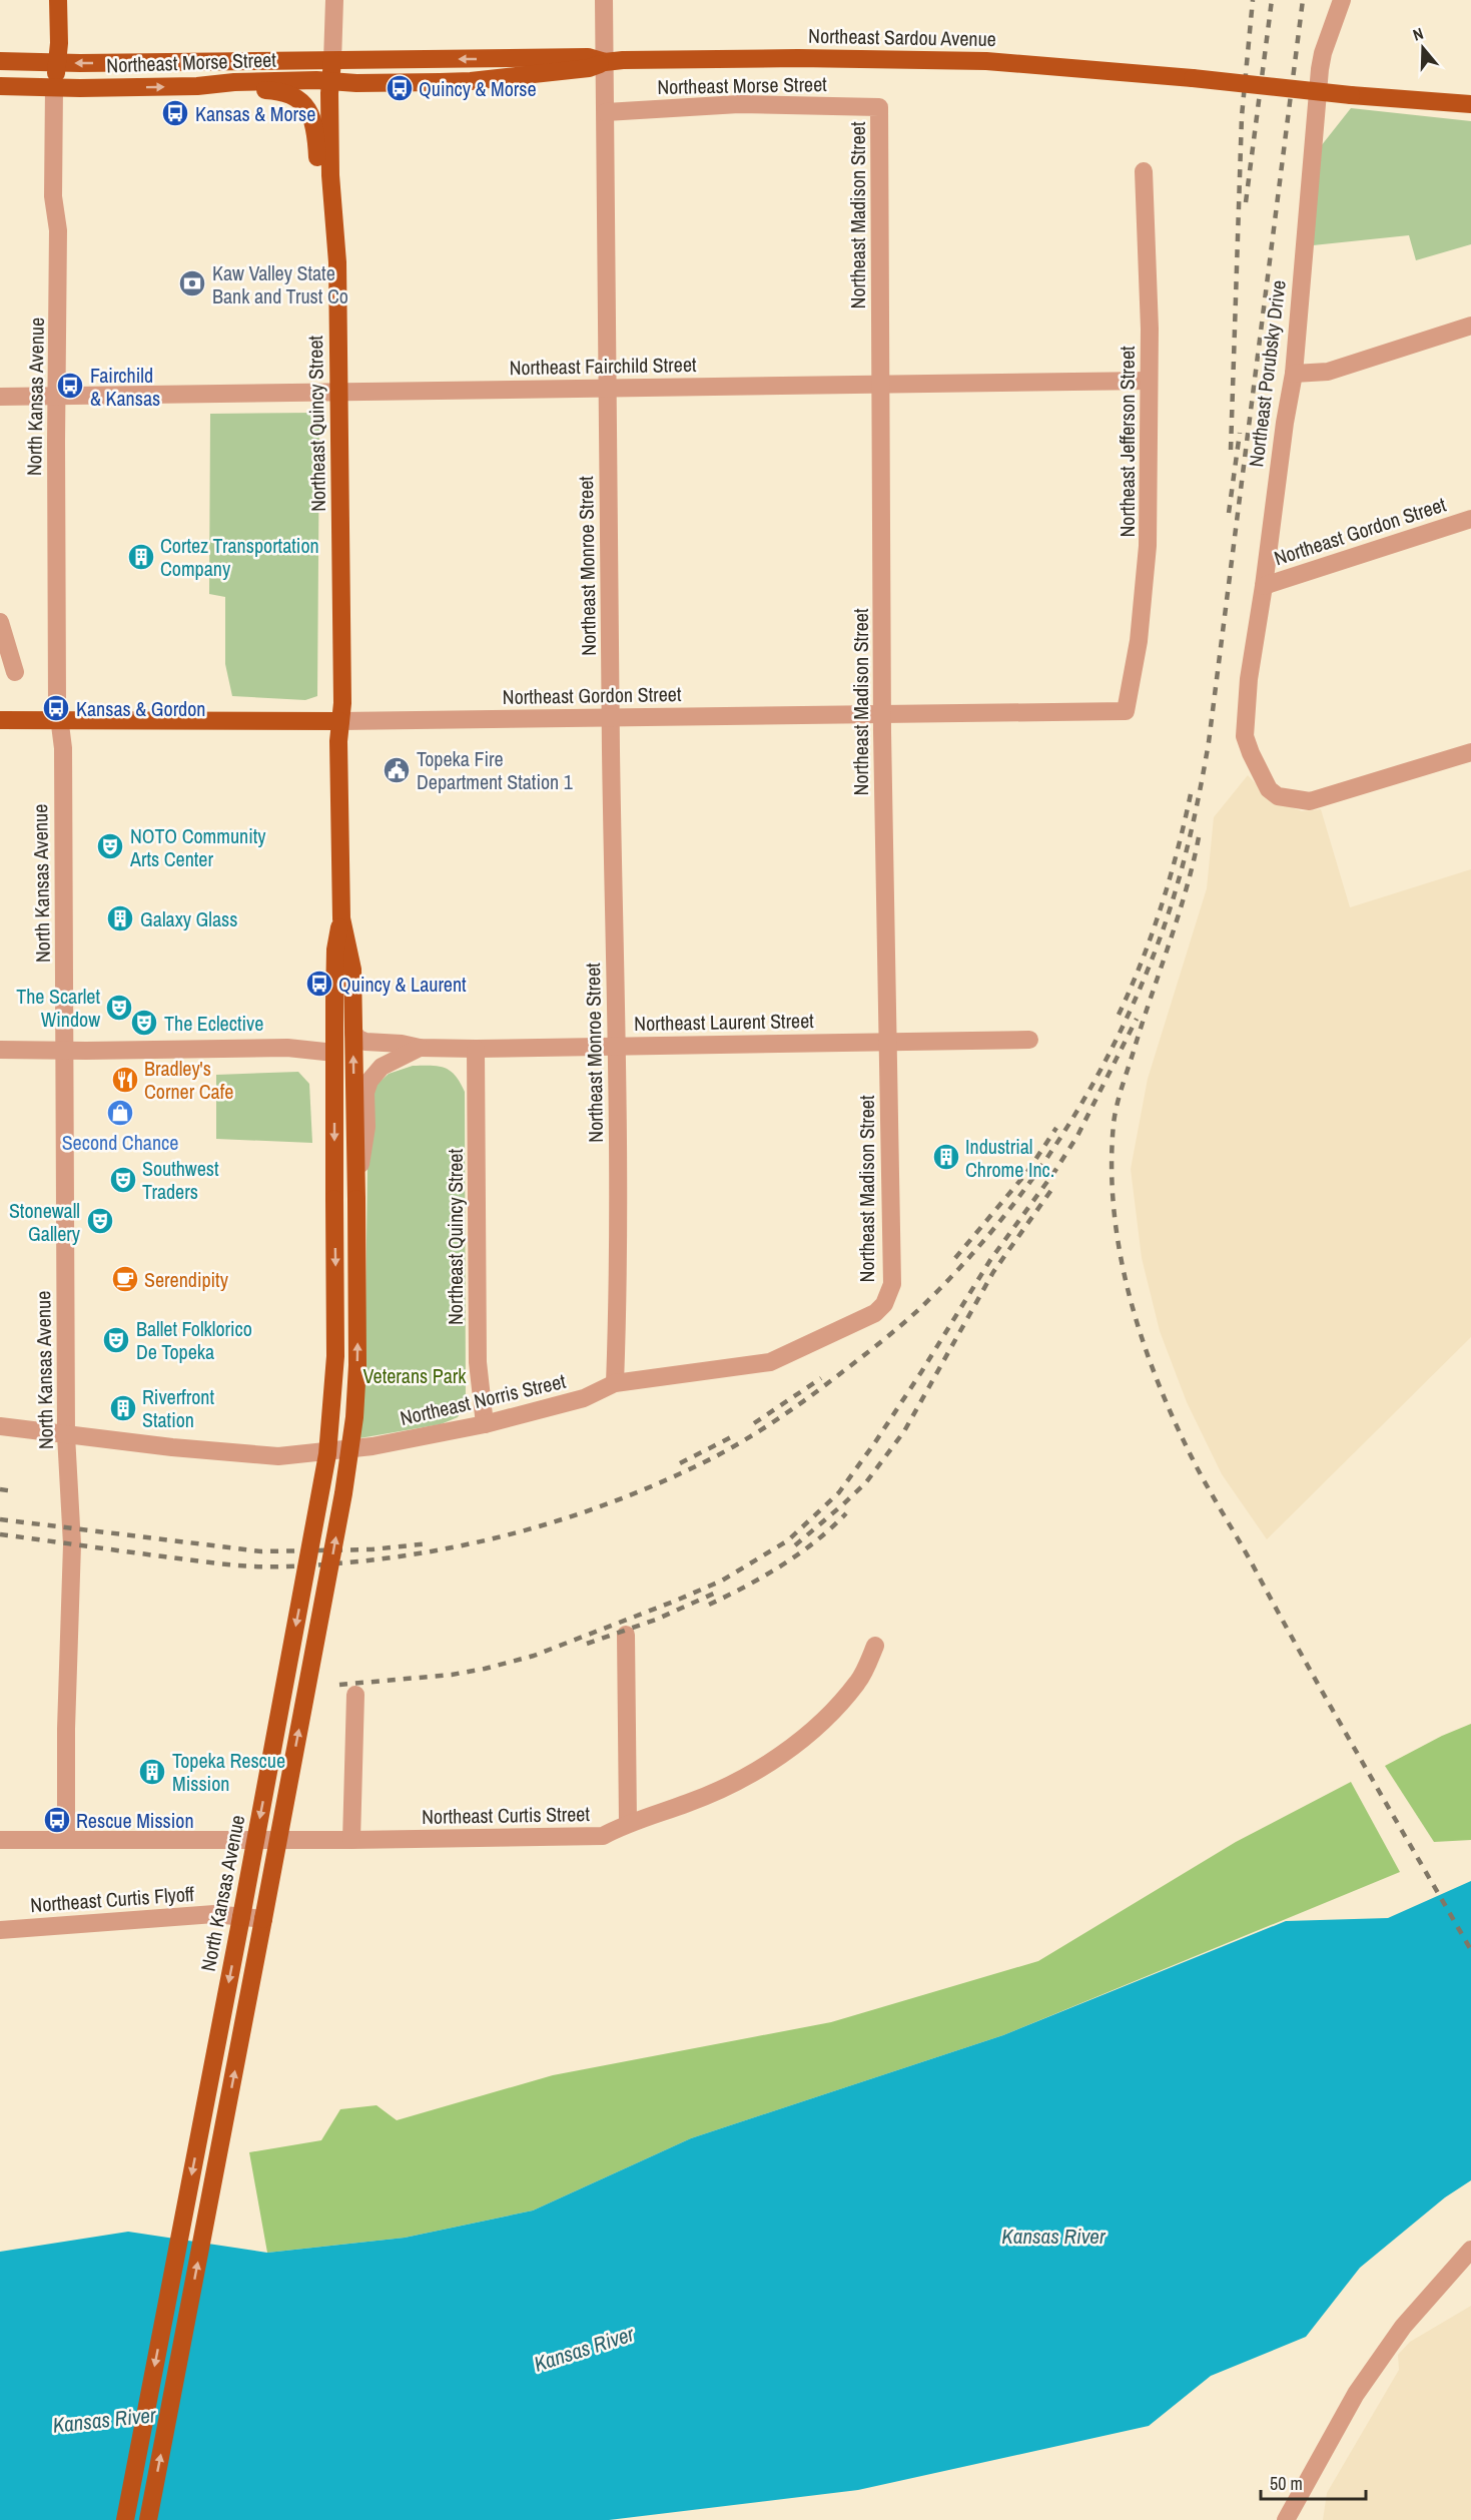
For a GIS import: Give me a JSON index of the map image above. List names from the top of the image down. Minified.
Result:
{"streets":{"main road":["Northeast Sardou Avenue","Northeast Morse Street","North Kansas Avenue","Northeast Quincy Street","Northeast Gordon Street"],"street":["Northeast Madison Street","Northeast Fairchild Street","Northeast Porubsky Drive","Northeast Jefferson Street","Northeast Monroe Street","Northeast Laurent Street","Northeast Norris Street","Northeast Curtis Street","Northeast Curtis Flyoff"]},"crossings":[["Northeast Sardou Avenue","Northeast Morse Street"],["Northeast Sardou Avenue","Northeast Quincy Street"],["Northeast Sardou Avenue","Northeast Monroe Street"],["Northeast Morse Street","Northeast Madison Street"],["Northeast Morse Street","North Kansas Avenue"],["Northeast Morse Street","Northeast Quincy Street"],["Northeast Morse Street","Northeast Monroe Street"],["Northeast Madison Street","Northeast Fairchild Street"],["Northeast Madison Street","Northeast Gordon Street"],["Northeast Madison Street","Northeast Laurent Street"],["Northeast Madison Street","Northeast Norris Street"],["Northeast Fairchild Street","North Kansas Avenue"],["Northeast Fairchild Street","Northeast Quincy Street"],["Northeast Fairchild Street","Northeast Jefferson Street"],["Northeast Fairchild Street","Northeast Monroe Street"],["Northeast Porubsky Drive","Northeast Gordon Street"],["North Kansas Avenue","Northeast Quincy Street"],["North Kansas Avenue","Northeast Gordon Street"],["North Kansas Avenue","Northeast Norris Street"],["North Kansas Avenue","Northeast Curtis Street"],["North Kansas Avenue","Northeast Curtis Flyoff"],["Northeast Quincy Street","Northeast Gordon Street"],["Northeast Quincy Street","Northeast Laurent Street"],["Northeast Quincy Street","Northeast Norris Street"],["Northeast Jefferson Street","Northeast Gordon Street"],["Northeast Gordon Street","Northeast Monroe Street"],["Northeast Monroe Street","Northeast Laurent Street"],["Northeast Monroe Street","Northeast Norris Street"]],"water":["Kansas River"],"parks":["Veterans Park"],"places":{"bus stop":["Quincy & Morse","Kansas & Morse","Fairchild & Kansas","Kansas & Gordon","Quincy & Laurent","Rescue Mission"],"bank":["Kaw Valley State Bank and Trust Co"],"building":["Cortez Transportation Company","Galaxy Glass","Industrial Chrome Inc.","Riverfront Station","Topeka Rescue Mission"],"public building":["Topeka Fire Department Station 1"],"theatre":["NOTO Community Arts Center","The Scarlet Window","The Eclective","Southwest Traders","Stonewall Gallery","Ballet Folklorico De Topeka"],"restaurant":["Bradley's Corner Cafe"],"shop":["Second Chance"],"cafe":["Serendipity"]},"scale_bar":"50 m","north":"top"}
